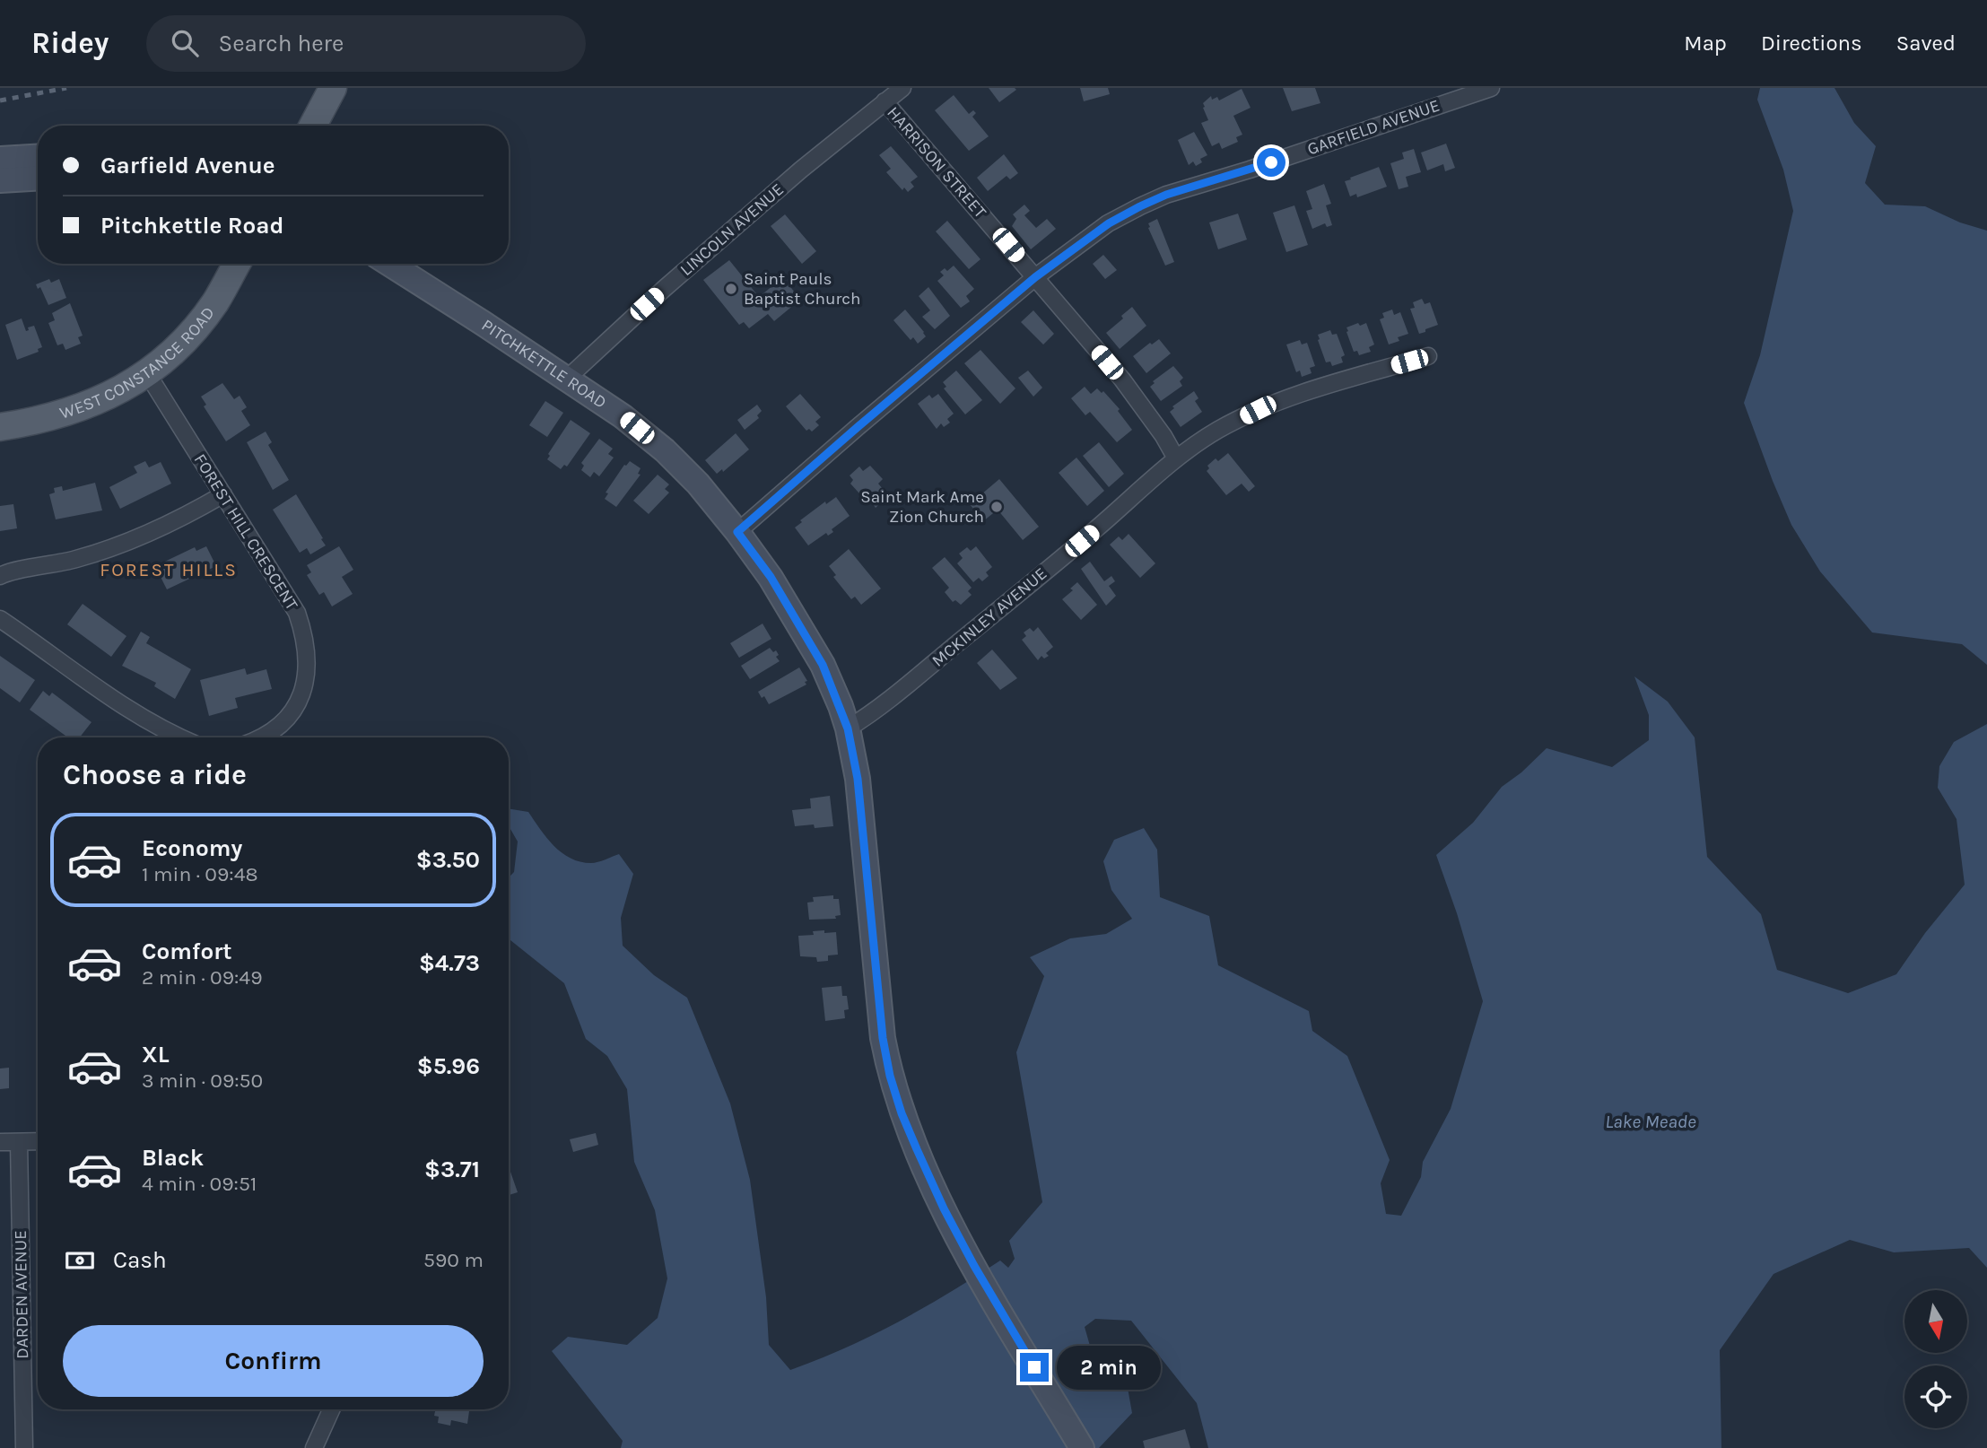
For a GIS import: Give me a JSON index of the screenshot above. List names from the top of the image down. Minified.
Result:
{"streets":{"main road":["WEST CONSTANCE ROAD","PITCHKETTLE ROAD"],"street":["GARFIELD AVENUE","HARRISON STREET","LINCOLN AVENUE","FOREST HILL CRESCENT","MCKINLEY AVENUE","DARDEN AVENUE"]},"crossings":[["GARFIELD AVENUE","HARRISON STREET"],["GARFIELD AVENUE","PITCHKETTLE ROAD"],["HARRISON STREET","LINCOLN AVENUE"],["HARRISON STREET","MCKINLEY AVENUE"],["LINCOLN AVENUE","PITCHKETTLE ROAD"],["WEST CONSTANCE ROAD","FOREST HILL CRESCENT"],["PITCHKETTLE ROAD","MCKINLEY AVENUE"]],"districts":["FOREST HILLS"],"water":["Lake Meade"],"places":["Saint Pauls Baptist Church","Saint Mark Ame Zion Church"],"north":"bottom","page":{"header":"Ridey","search":"Search here","nav":["Map","Directions","Saved"],"banner":["Garfield Avenue","Pitchkettle Road"],"heading":"Choose a ride","list":[{"name":"Economy","note":"1 min · 09:48","value":"$3.50"},{"name":"Comfort","note":"2 min · 09:49","value":"$4.73"},{"name":"XL","note":"3 min · 09:50","value":"$5.96"},{"name":"Black","note":"4 min · 09:51","value":"$3.71"}],"pay":["Cash","590 m"],"buttons":"Confirm","bubble":"2 min"}}
